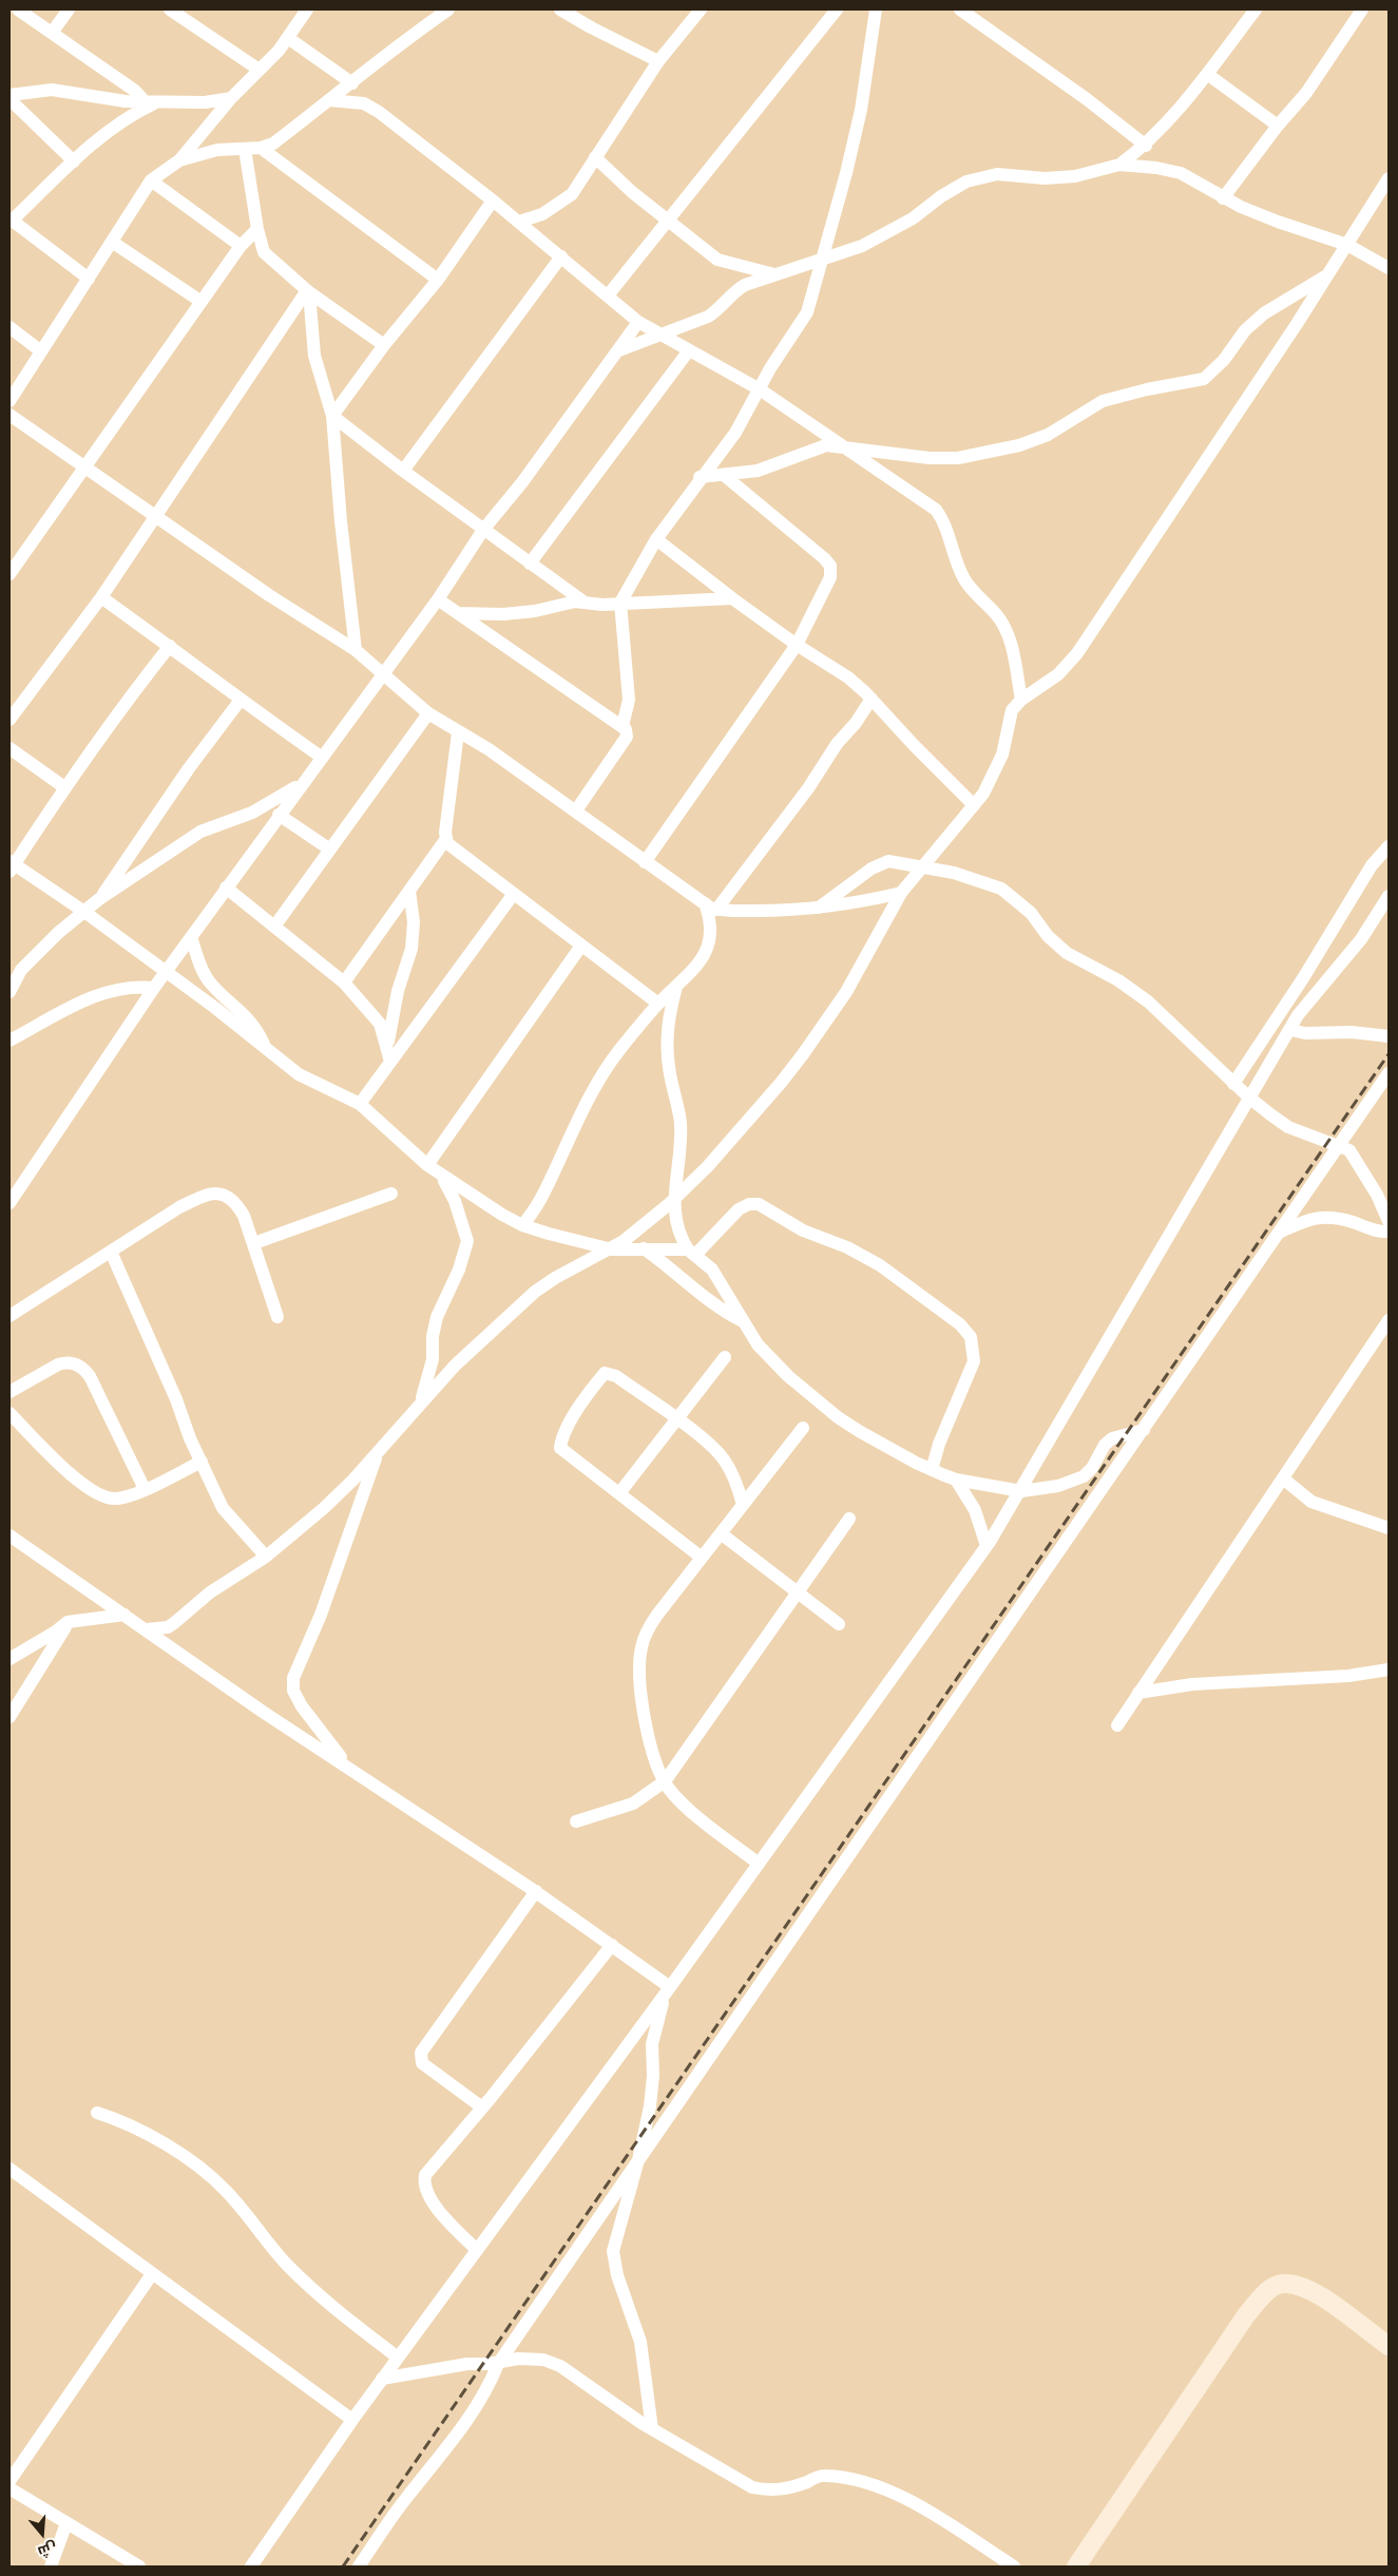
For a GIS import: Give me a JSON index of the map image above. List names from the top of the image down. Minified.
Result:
{"north":"bottom"}
